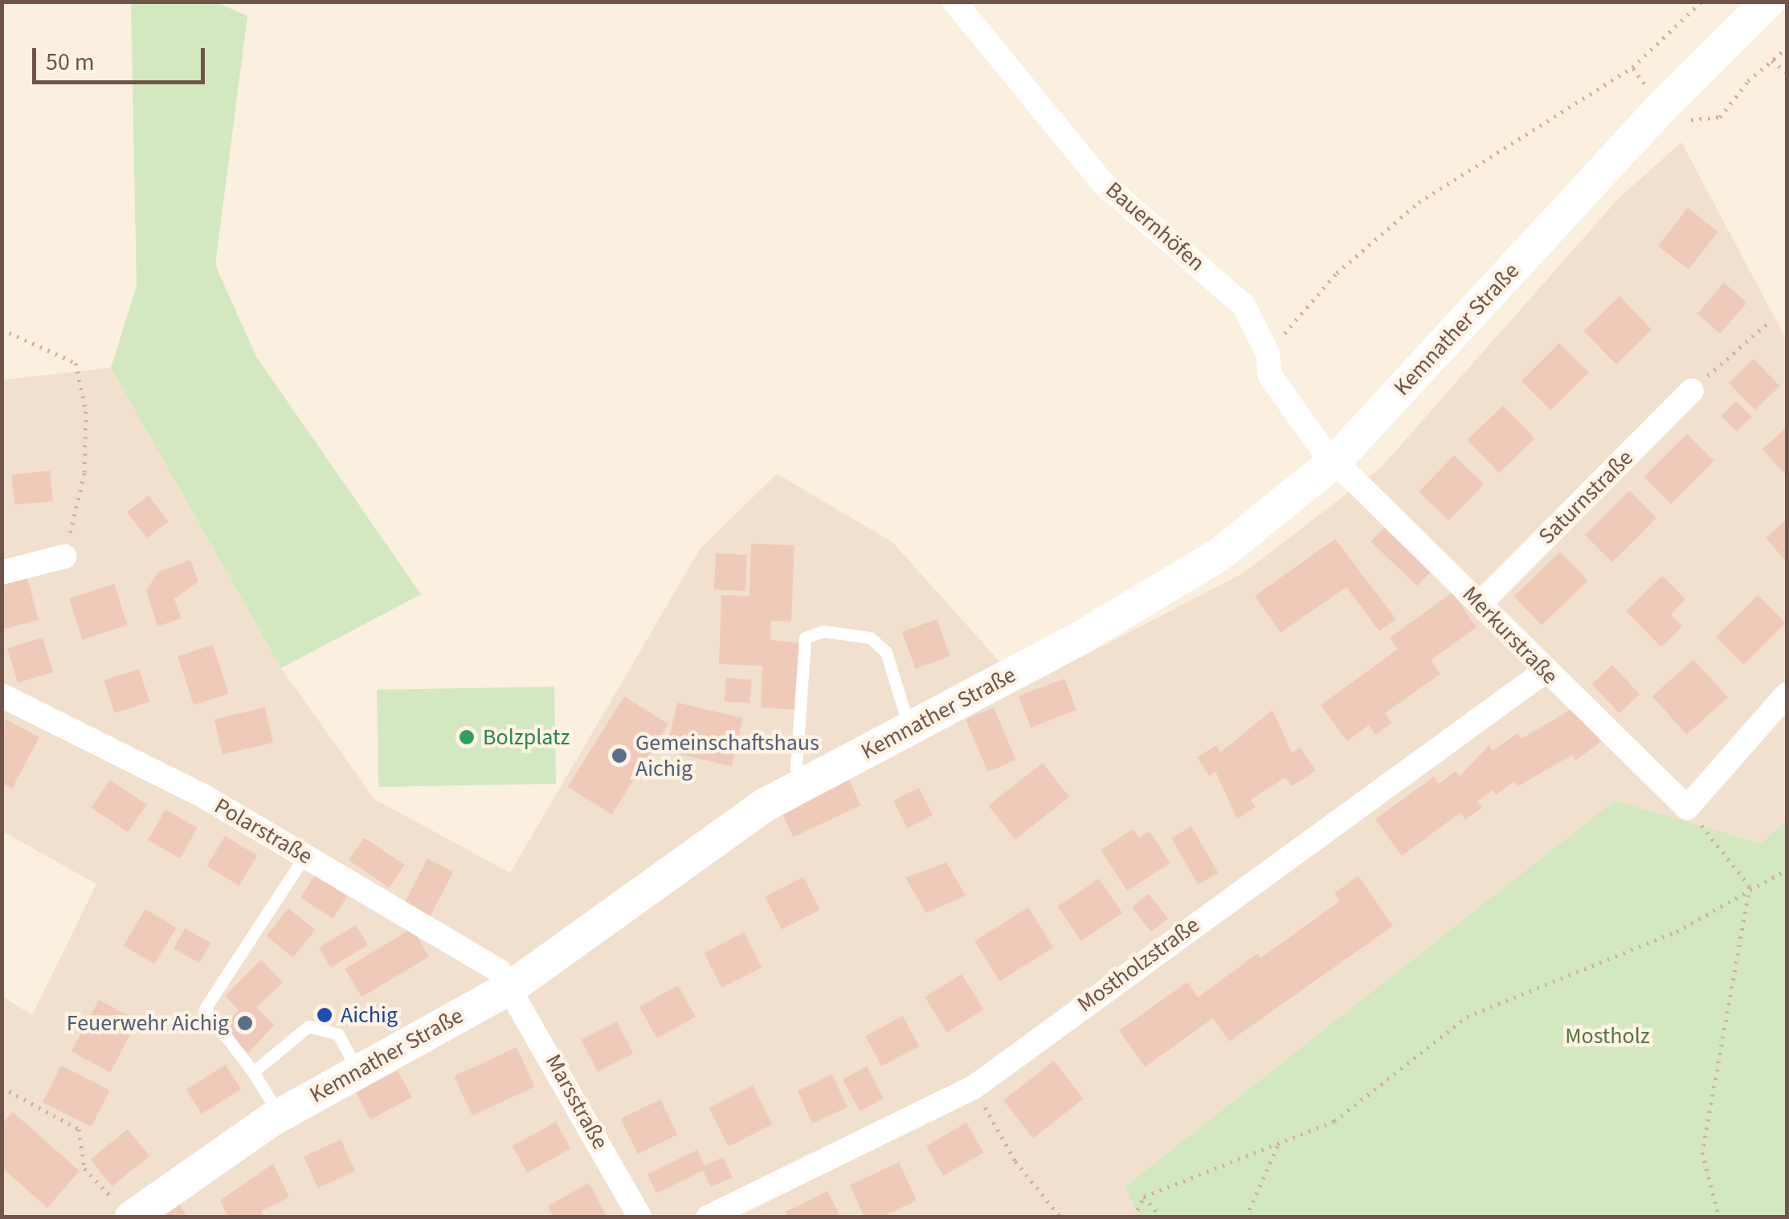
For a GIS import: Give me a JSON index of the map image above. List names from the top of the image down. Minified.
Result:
{"streets":{"main road":["Kemnather Straße"],"street":["Bauernhöfen","Saturnstraße","Merkurstraße","Polarstraße","Mostholzstraße","Marsstraße"]},"crossings":[["Bauernhöfen","Kemnather Straße"],["Bauernhöfen","Merkurstraße"],["Kemnather Straße","Merkurstraße"],["Kemnather Straße","Polarstraße"],["Kemnather Straße","Marsstraße"],["Saturnstraße","Merkurstraße"],["Merkurstraße","Mostholzstraße"],["Polarstraße","Marsstraße"]],"parks":["Mostholz"],"places":["Bolzplatz","Gemeinschaftshaus Aichig","Aichig","Feuerwehr Aichig"],"scale_bar":"50 m"}
